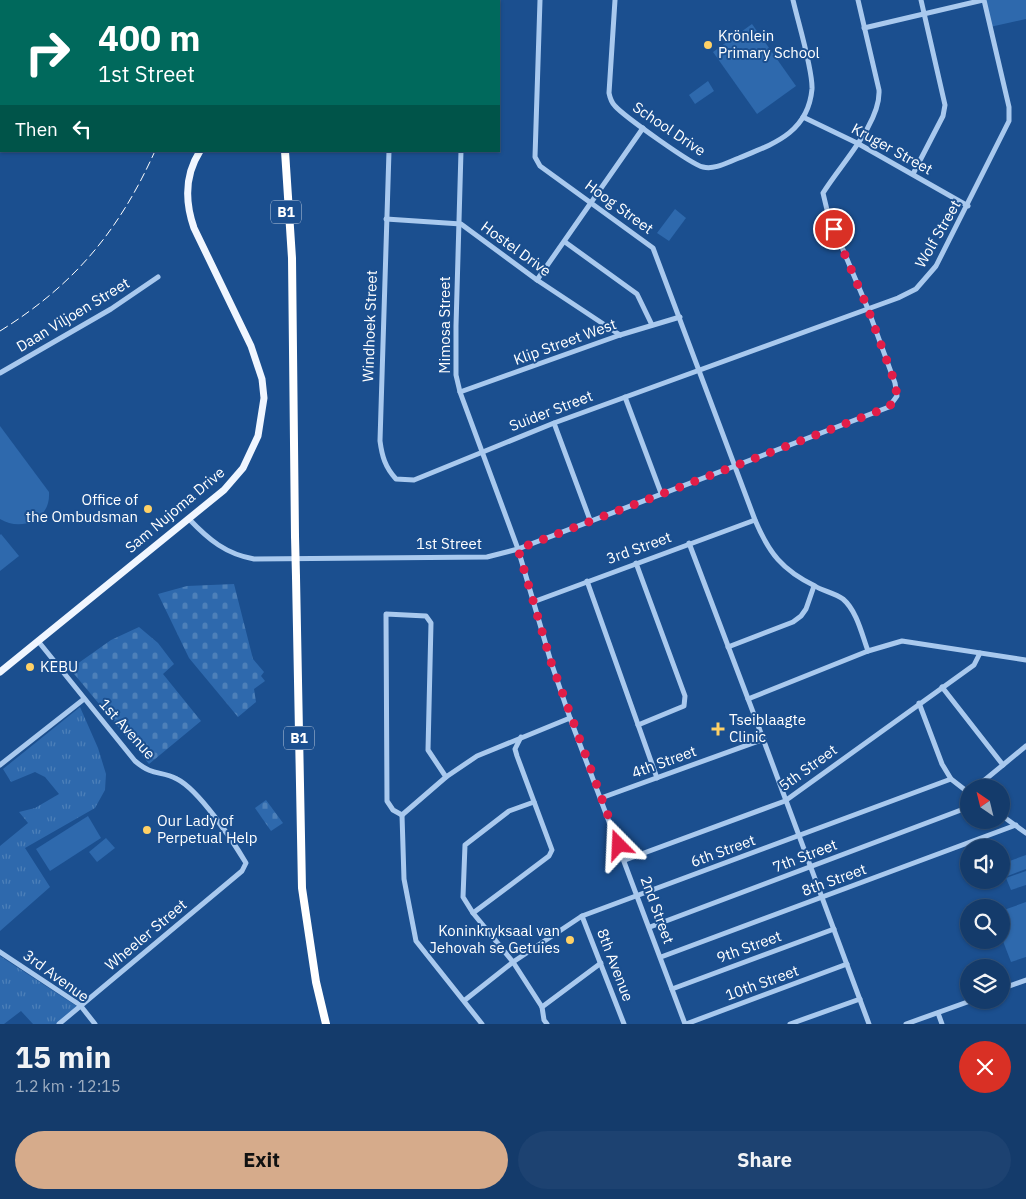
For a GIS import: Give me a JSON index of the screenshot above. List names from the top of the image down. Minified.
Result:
{"streets":{"highway":["B1"],"main road":["Sam Nujoma Drive"],"street":["School Drive","Kruger Street","Hoog Street","Wolf Street","Hostel Drive","Daan Viljoen Street","Mimosa Street","Windhoek Street","Klip Street West","Suider Street","1st Street","3rd Street","1st Avenue","4th Street","5th Street","6th Street","7th Street","8th Street","2nd Street","Wheeler Street","9th Street","8th Avenue","3rd Avenue","10th Street"]},"crossings":[["School Drive","Kruger Street"],["Kruger Street","Wolf Street"],["Kruger Street","1st Street"],["Hoog Street","Wolf Street"],["Hoog Street","Klip Street West"],["Hoog Street","Suider Street"],["Hoog Street","1st Street"],["Hoog Street","3rd Street"],["Wolf Street","Suider Street"],["Wolf Street","1st Street"],["Hostel Drive","Mimosa Street"],["Hostel Drive","Windhoek Street"],["Hostel Drive","Klip Street West"],["Mimosa Street","Klip Street West"],["Mimosa Street","Suider Street"],["Mimosa Street","1st Street"],["Mimosa Street","2nd Street"],["Windhoek Street","Suider Street"],["Sam Nujoma Drive","1st Street"],["Sam Nujoma Drive","1st Avenue"],["1st Street","2nd Street"],["3rd Street","2nd Street"],["1st Avenue","Wheeler Street"],["4th Street","2nd Street"],["5th Street","2nd Street"],["6th Street","2nd Street"],["6th Street","8th Avenue"],["7th Street","2nd Street"],["8th Street","2nd Street"],["2nd Street","9th Street"],["2nd Street","10th Street"],["Wheeler Street","3rd Avenue"]],"places":{"other":["Krönlein Primary School","Office of the Ombudsman","KEBU","Our Lady of Perpetual Help","Koninkryksaal van Jehovah se Getuies"],"health":["Tseiblaagte Clinic"]},"north":"top left","page":{"turn":["400 m","1st Street"],"then":"Then","heading":["15 min","1.2 km · 12:15"],"buttons":["Exit","Share"]}}
